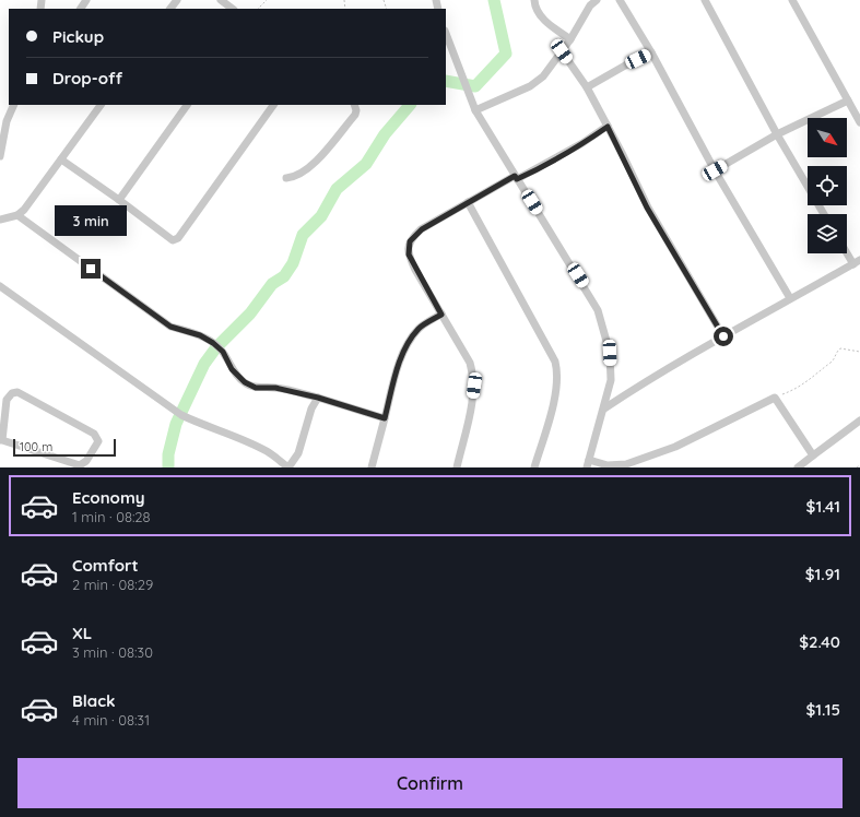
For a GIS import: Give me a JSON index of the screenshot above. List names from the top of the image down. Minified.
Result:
{"scale_bar":"100 m","north":"bottom right","page":{"banner":["Pickup","Drop-off"],"bubble":"3 min","scale":"100 m","list":[{"name":"Economy","note":"1 min · 08:28","value":"$1.41"},{"name":"Comfort","note":"2 min · 08:29","value":"$1.91"},{"name":"XL","note":"3 min · 08:30","value":"$2.40"},{"name":"Black","note":"4 min · 08:31","value":"$1.15"}],"buttons":"Confirm"}}
